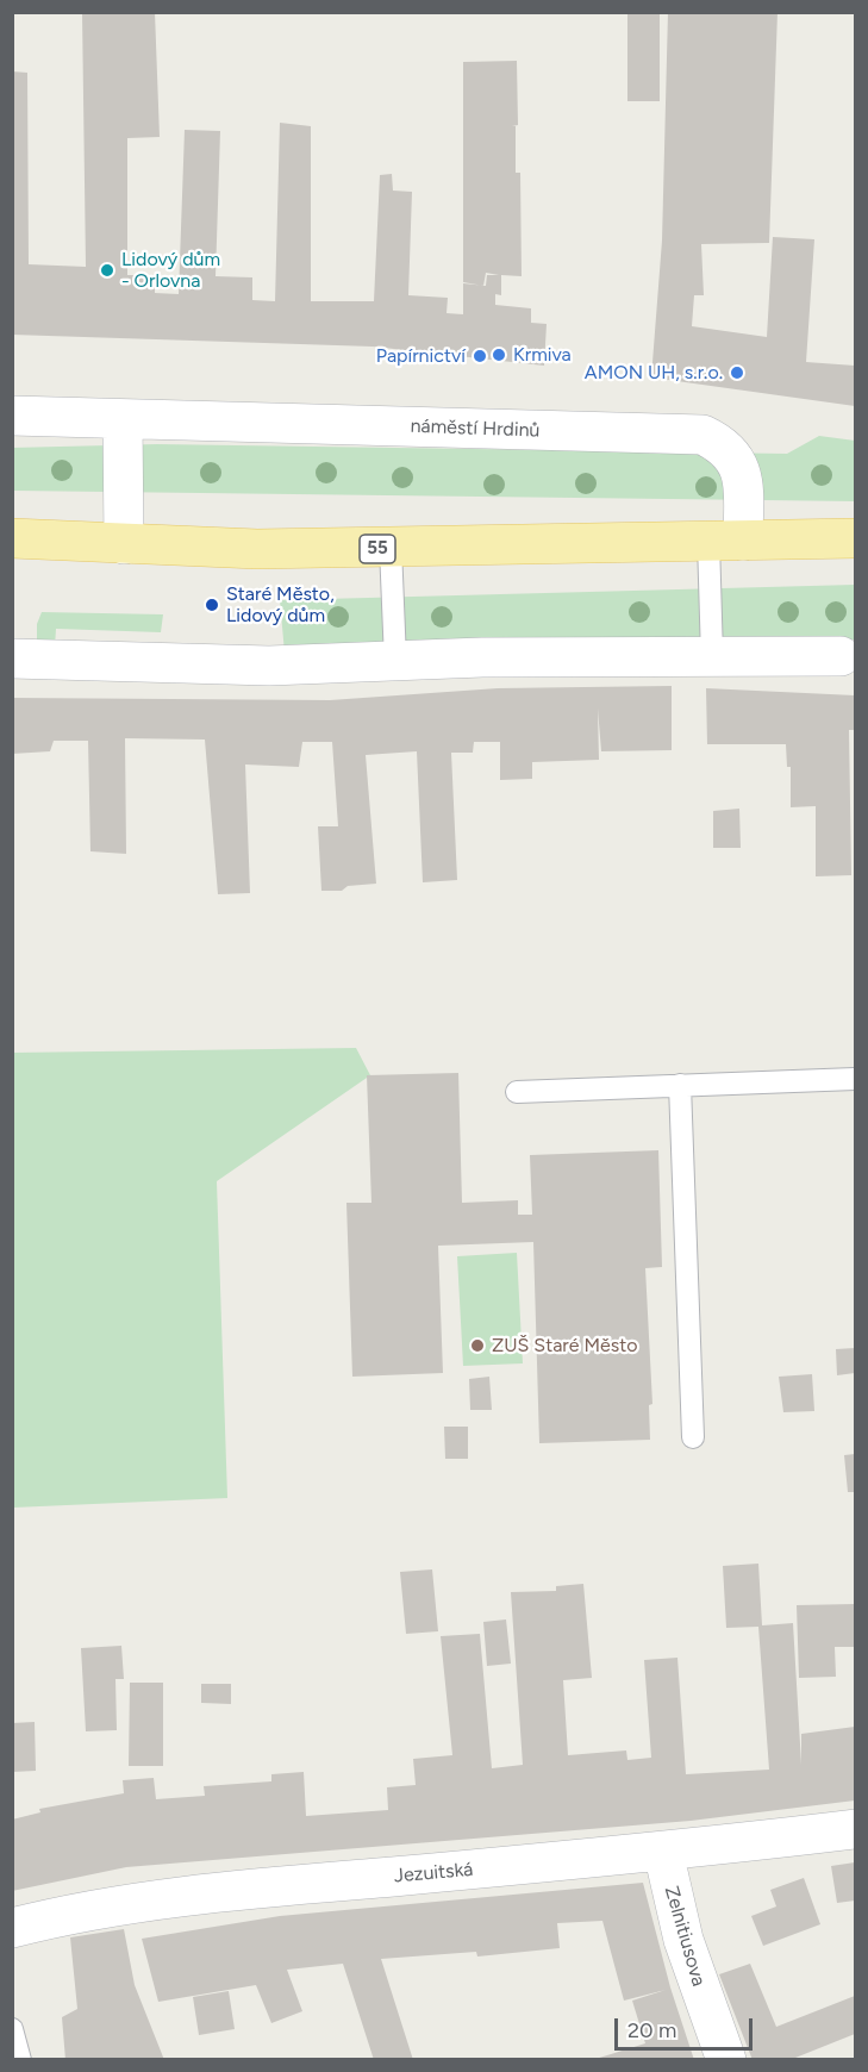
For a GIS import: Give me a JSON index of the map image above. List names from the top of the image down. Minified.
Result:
{"streets":{"main road":["55"],"street":["náměstí Hrdinů","Jezuitská","Zelnitiusova"]},"crossings":[["náměstí Hrdinů","55"],["Jezuitská","Zelnitiusova"]],"places":["Lidový dům - Orlovna","Krmiva","Papírnictví","AMON UH, s.r.o.","Staré Město, Lidový dům","ZUŠ Staré Město"],"scale_bar":"20 m"}
